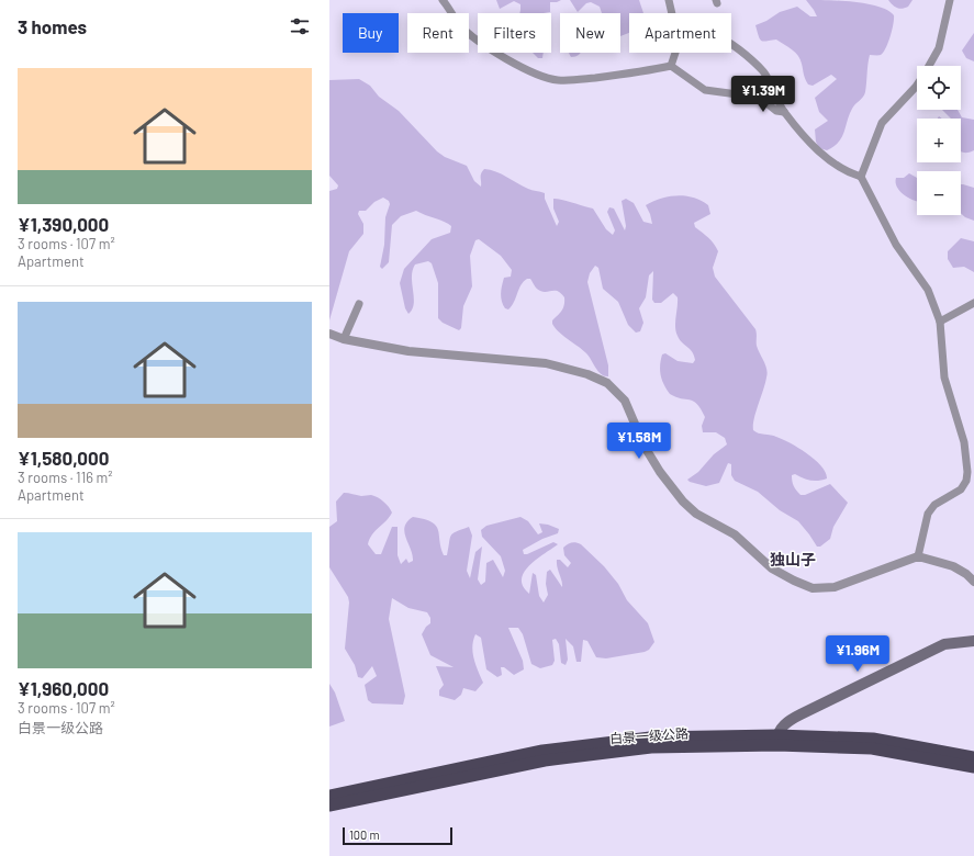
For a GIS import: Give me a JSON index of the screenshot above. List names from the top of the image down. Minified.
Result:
{"streets":{"highway":["白景一级公路"]},"districts":["独山子"],"scale_bar":"100 m","page":{"heading":"3 homes","chip":["Buy","Rent","Filters","New","Apartment"],"list":[{"name":"¥1,390,000","note":"3 rooms · 107 m² · Apartment"},{"name":"¥1,580,000","note":"3 rooms · 116 m² · Apartment"},{"name":"¥1,960,000","note":"3 rooms · 107 m² · 白景一级公路"}],"map_buttons":["+","−"],"price":["¥1.39M","¥1.58M","¥1.96M"],"scale":"100 m"}}
